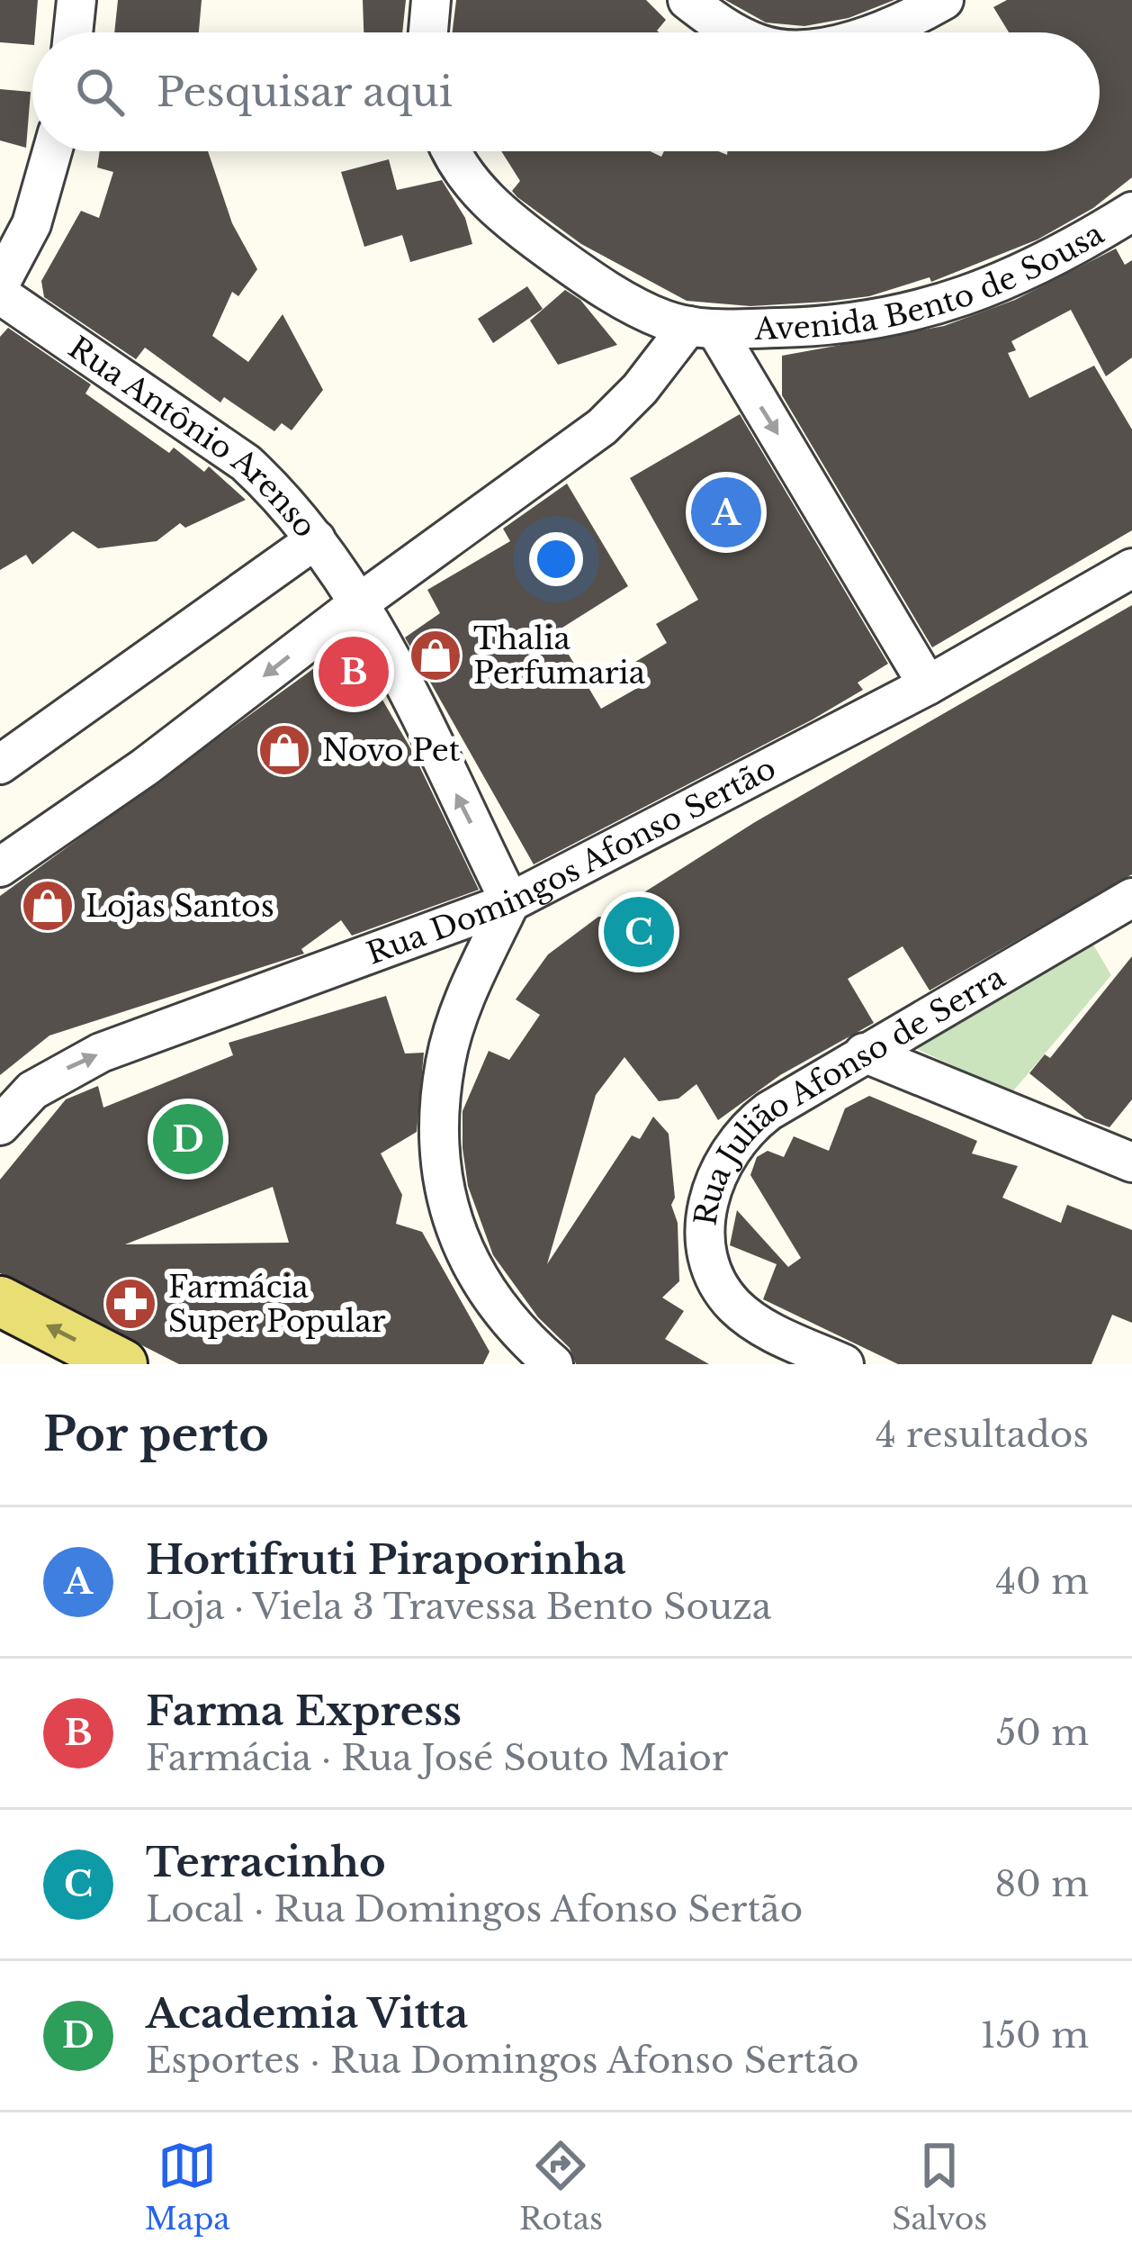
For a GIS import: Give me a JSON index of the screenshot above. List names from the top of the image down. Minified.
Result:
{"streets":{"street":["Avenida Bento de Sousa","Rua Antônio Arenso","Rua Domingos Afonso Sertão","Rua Julião Afonso de Serra"]},"crossings":[["Rua Antônio Arenso","Rua Domingos Afonso Sertão"]],"one_way":["Rua Antônio Arenso"],"places":{"shop":["Thalia Perfumaria","Novo Pet","Lojas Santos"],"pharmacy":["Farmácia Super Popular"]},"page":{"search":"Pesquisar aqui","pins":["A","B","C","D"],"heading":["Por perto","4 resultados"],"list":[{"mark":"A","name":"Hortifruti Piraporinha","note":"Loja · Viela 3 Travessa Bento Souza","value":"40 m"},{"mark":"B","name":"Farma Express","note":"Farmácia · Rua José Souto Maior","value":"50 m"},{"mark":"C","name":"Terracinho","note":"Local · Rua Domingos Afonso Sertão","value":"80 m"},{"mark":"D","name":"Academia Vitta","note":"Esportes · Rua Domingos Afonso Sertão","value":"150 m"}],"nav":["Mapa","Rotas","Salvos"]}}
